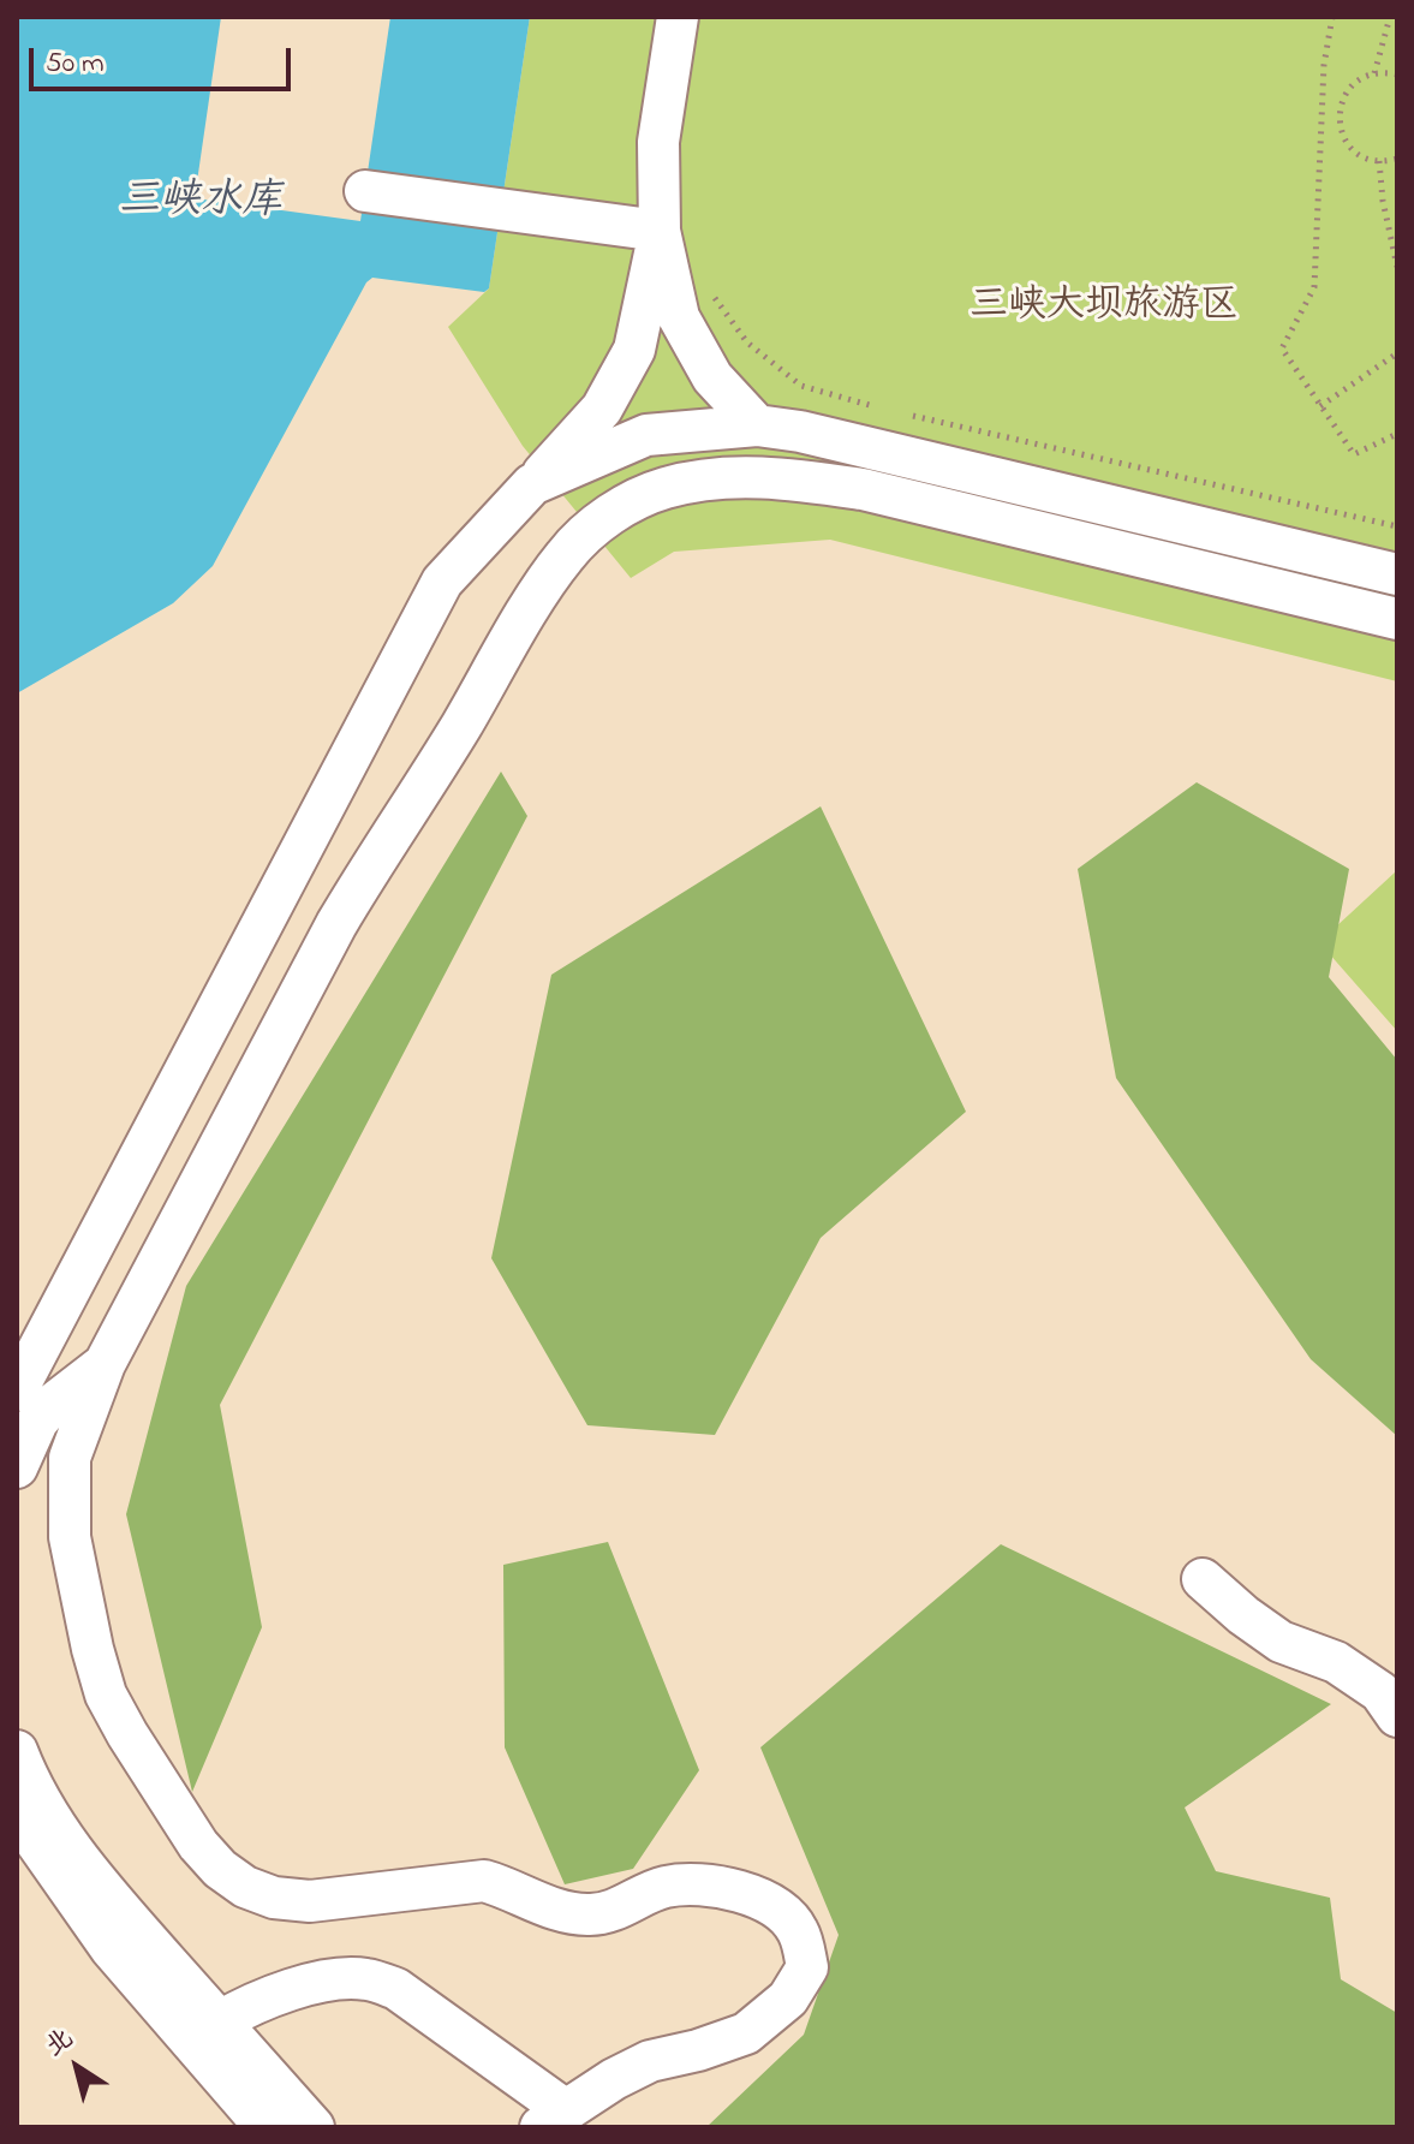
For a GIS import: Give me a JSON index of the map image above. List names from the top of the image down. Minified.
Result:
{"water":["三峡水库"],"parks":["三峡大坝旅游区"],"scale_bar":"50 m","north":"top left"}
